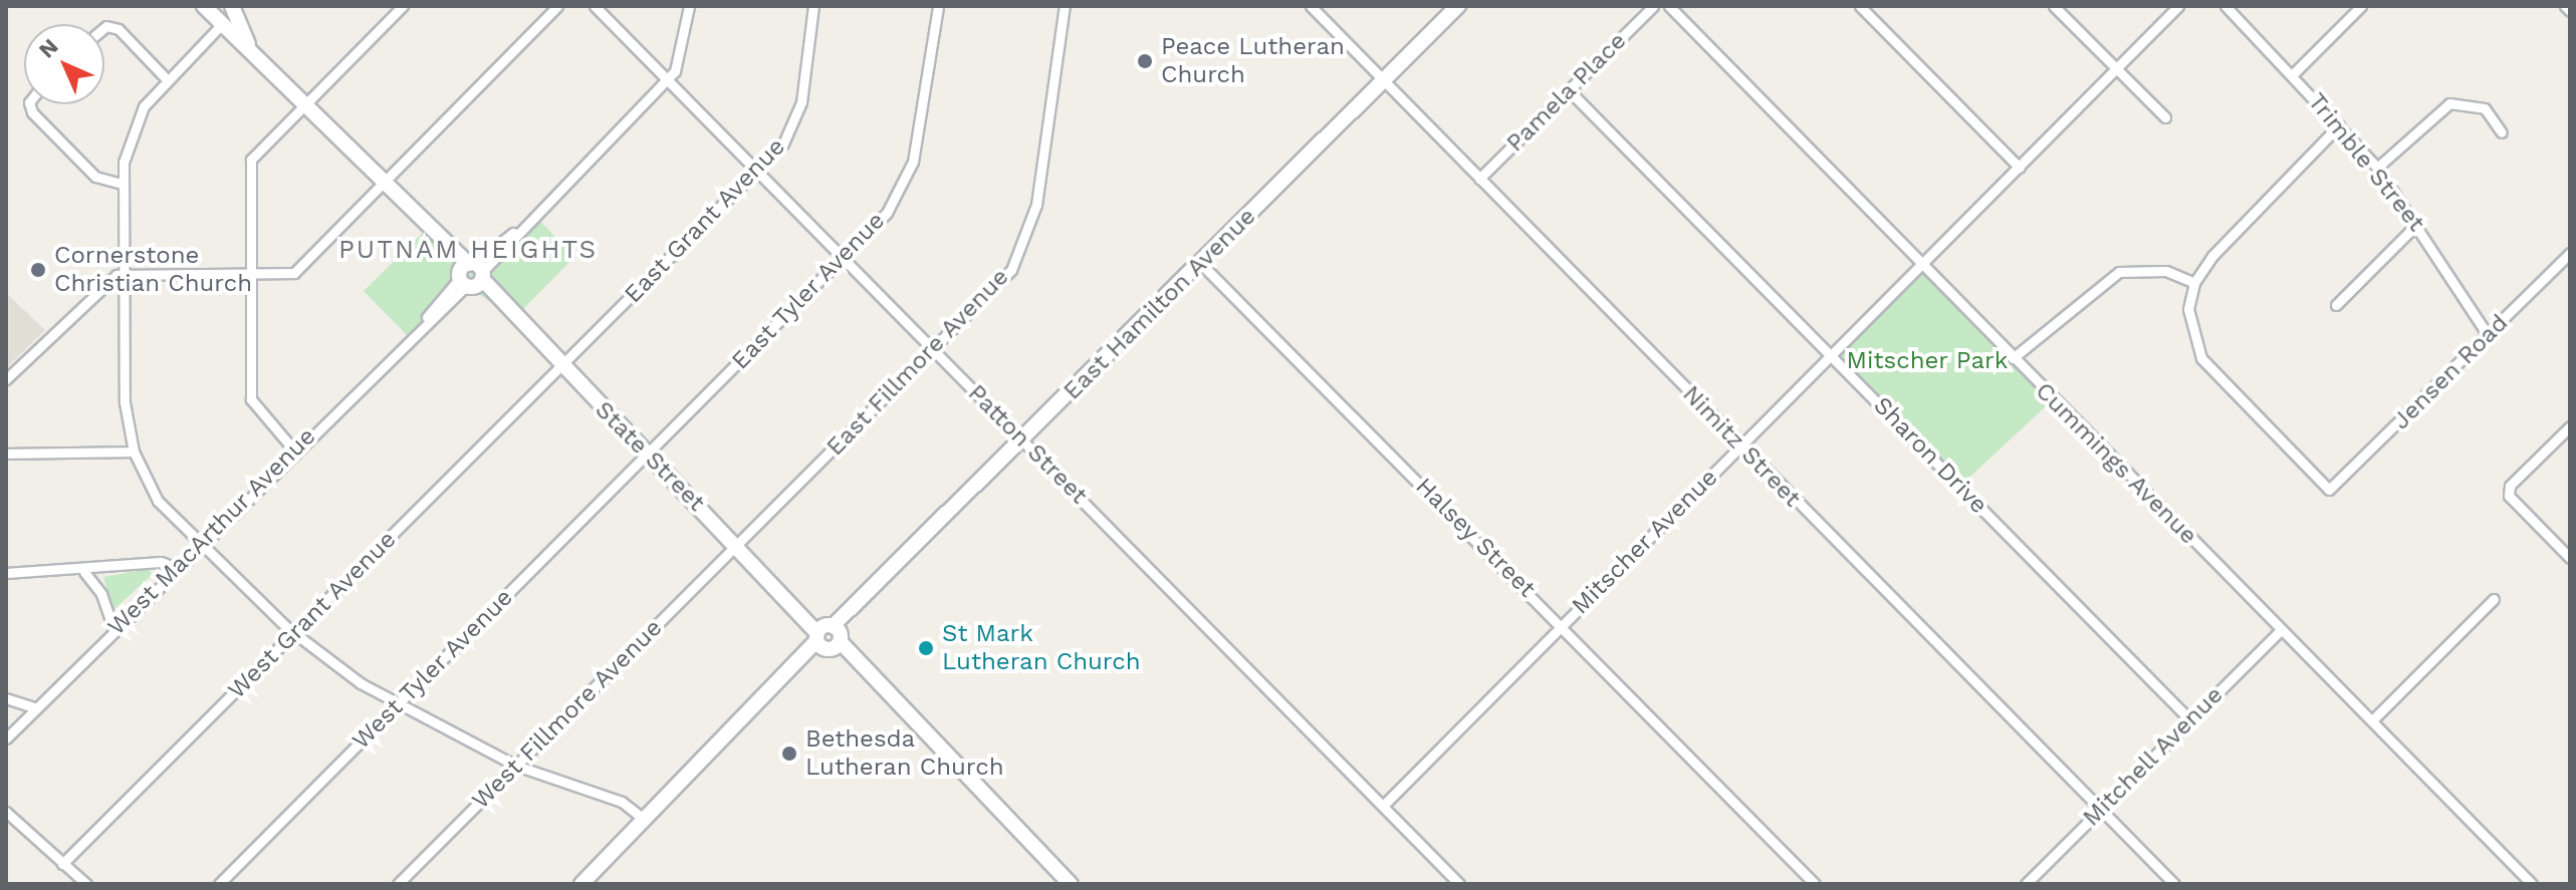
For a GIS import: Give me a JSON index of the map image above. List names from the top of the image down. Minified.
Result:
{"streets":{"main road":["East Hamilton Avenue","State Street"],"street":["Pamela Place","Trimble Street","East Grant Avenue","East Tyler Avenue","East Fillmore Avenue","Jensen Road","Patton Street","Nimitz Street","Sharon Drive","Cummings Avenue","West MacArthur Avenue","Halsey Street","Mitscher Avenue","West Grant Avenue","West Tyler Avenue","West Fillmore Avenue","Mitchell Avenue"]},"crossings":[["Pamela Place","Nimitz Street"],["Pamela Place","Sharon Drive"],["Trimble Street","Jensen Road"],["East Grant Avenue","Patton Street"],["East Grant Avenue","State Street"],["East Grant Avenue","West Grant Avenue"],["East Tyler Avenue","Patton Street"],["East Tyler Avenue","State Street"],["East Tyler Avenue","West Tyler Avenue"],["East Hamilton Avenue","Patton Street"],["East Hamilton Avenue","Nimitz Street"],["East Hamilton Avenue","State Street"],["East Hamilton Avenue","Halsey Street"],["East Fillmore Avenue","Patton Street"],["East Fillmore Avenue","State Street"],["East Fillmore Avenue","West Fillmore Avenue"],["Patton Street","West MacArthur Avenue"],["Patton Street","Mitscher Avenue"],["Nimitz Street","Mitscher Avenue"],["Nimitz Street","Mitchell Avenue"],["Sharon Drive","Mitscher Avenue"],["Sharon Drive","Mitchell Avenue"],["State Street","West MacArthur Avenue"],["State Street","West Grant Avenue"],["State Street","West Tyler Avenue"],["State Street","West Fillmore Avenue"],["Cummings Avenue","Mitscher Avenue"],["Cummings Avenue","Mitchell Avenue"],["Halsey Street","Mitscher Avenue"]],"districts":["PUTNAM HEIGHTS"],"parks":["Mitscher Park"],"places":["Peace Lutheran Church","Cornerstone Christian Church","St Mark Lutheran Church","Bethesda Lutheran Church"],"north":"top left"}
